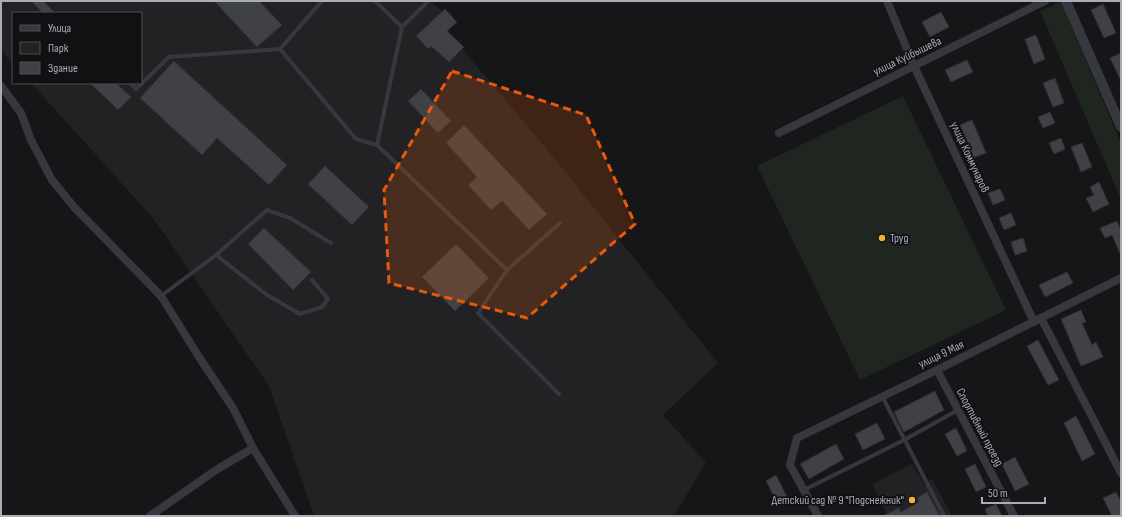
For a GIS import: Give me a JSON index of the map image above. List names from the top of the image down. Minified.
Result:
{"streets":{"street":["улица Куйбышева","улица Коммунаров","улица 9 Мая","Спортивный проезд"]},"crossings":[["улица Куйбышева","улица Коммунаров"],["улица Коммунаров","улица 9 Мая"],["улица 9 Мая","Спортивный проезд"]],"places":["Труд","Детский сад № 9 \"Подснежник\""],"legend":["Улица","Парк","Здание"],"scale_bar":"50 m"}
